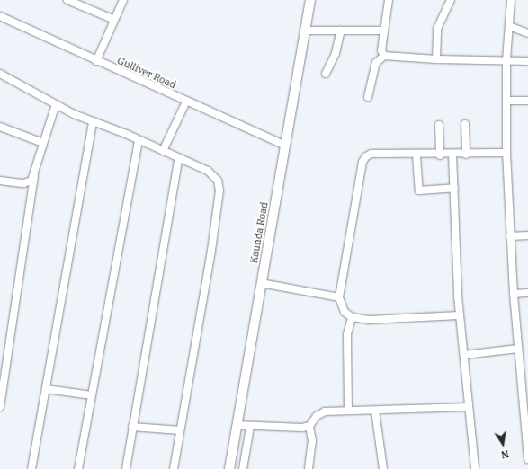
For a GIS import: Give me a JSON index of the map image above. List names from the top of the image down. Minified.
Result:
{"streets":{"main road":["Kaunda Road"],"street":["Gulliver Road"]},"crossings":[["Gulliver Road","Kaunda Road"]],"north":"bottom"}
